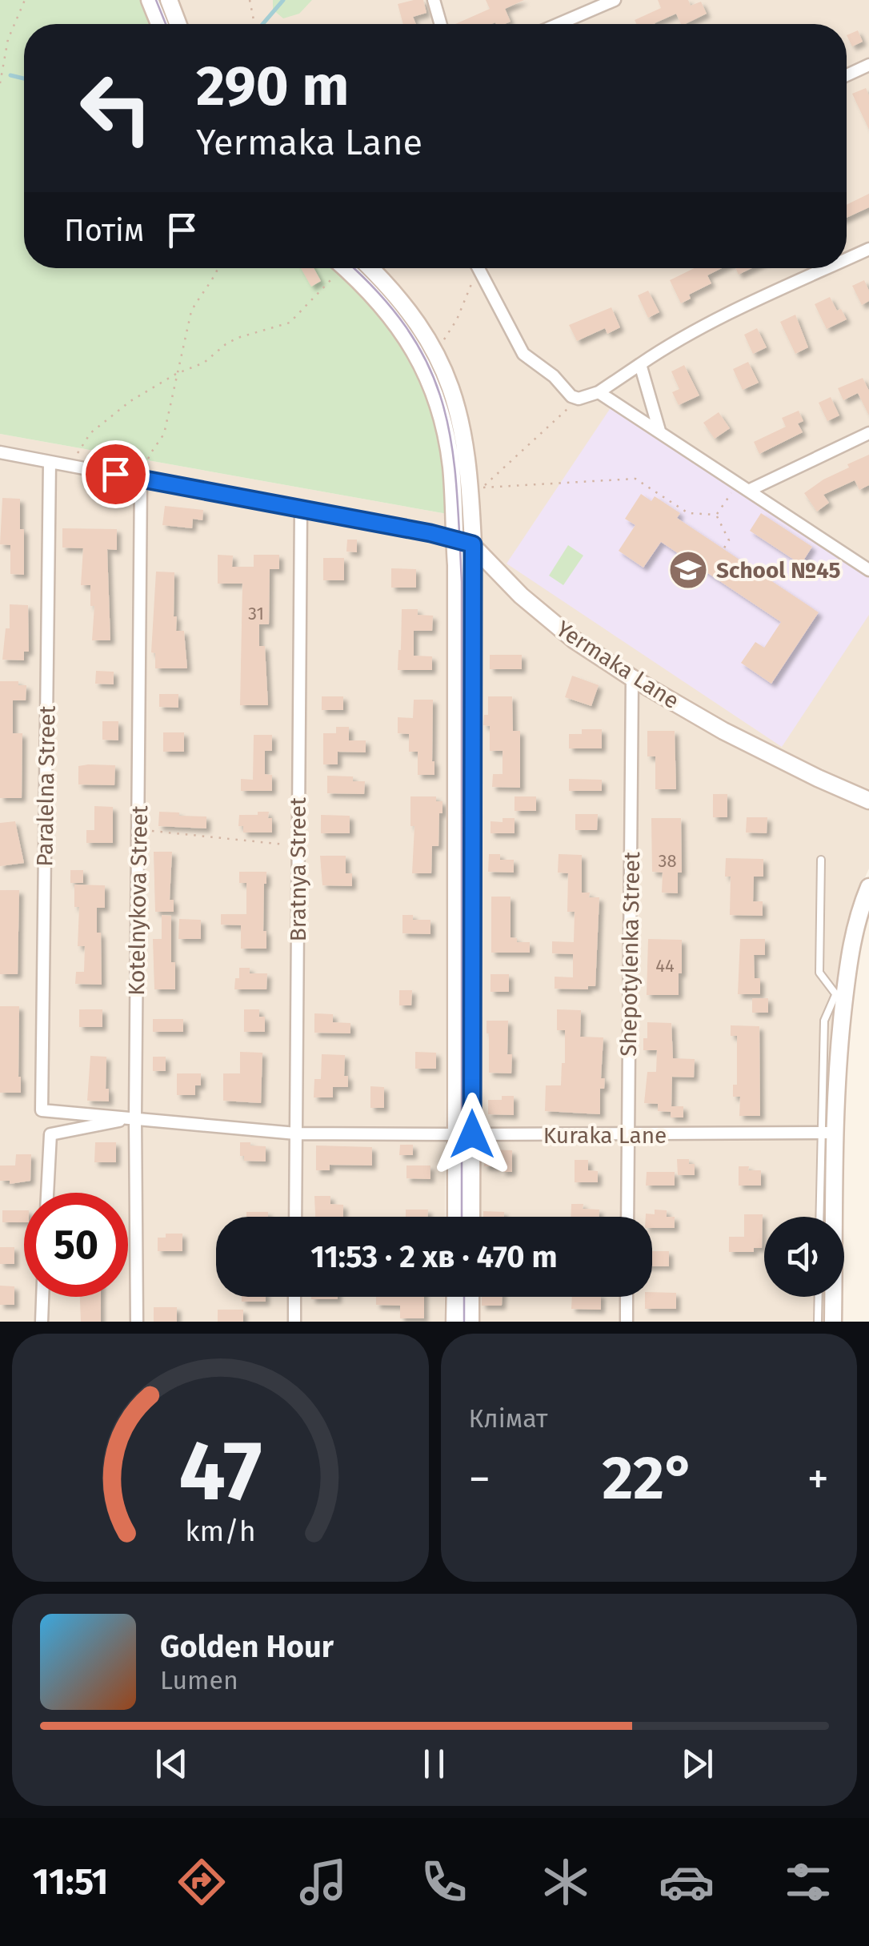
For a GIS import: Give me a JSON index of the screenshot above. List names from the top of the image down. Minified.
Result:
{"streets":{"main road":["Yermaka Lane"],"street":["Paralelna Street","Bratnya Street","Kotelnykova Street","Shepotylenka Street","Kuraka Lane"]},"crossings":[["Yermaka Lane","Paralelna Street"],["Yermaka Lane","Bratnya Street"],["Yermaka Lane","Kotelnykova Street"],["Yermaka Lane","Shepotylenka Street"],["Paralelna Street","Kuraka Lane"],["Bratnya Street","Kuraka Lane"],["Kotelnykova Street","Kuraka Lane"],["Shepotylenka Street","Kuraka Lane"]],"places":{"school or university":["School №45"]},"house_numbers":["31","38","44"],"page":{"turn":["290 m","Yermaka Lane"],"then":"Потім","limit":"50","trip":"11:53 · 2 хв · 470 m","tile":"Клімат","heat":["−","22°","+"],"song":["Golden Hour","Lumen"],"tabs":"11:51","gauge":["47","km/h"]}}
